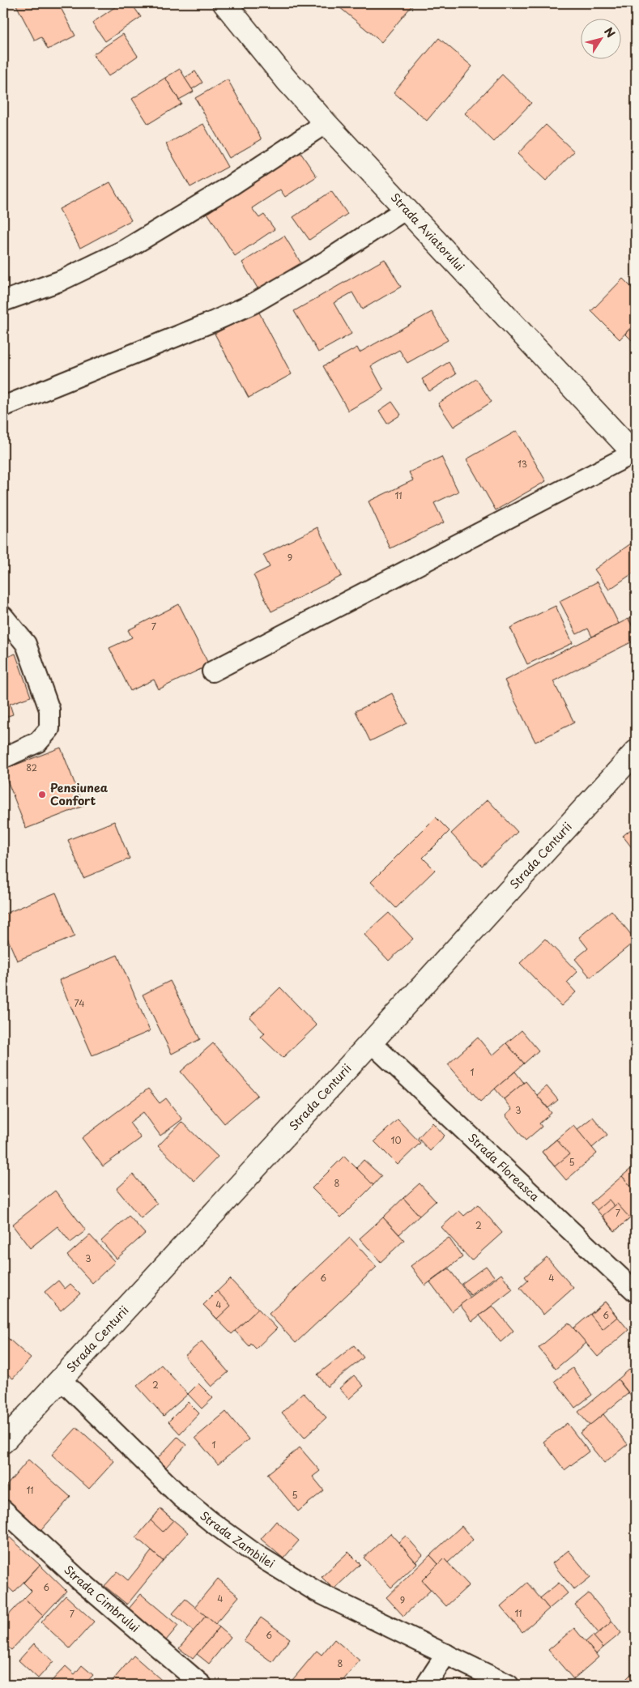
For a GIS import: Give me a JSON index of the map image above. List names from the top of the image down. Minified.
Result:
{"streets":{"main road":["Strada Aviatorului","Strada Centurii"],"street":["Strada Floreasca","Strada Zambilei","Strada Cimbrului"]},"crossings":[["Strada Centurii","Strada Floreasca"],["Strada Centurii","Strada Zambilei"]],"places":["Pensiunea Confort"],"house_numbers":["13","11","9","7","82","74","1","3","10","5","8","7","2","3","6","4","4","6","2","1","11","5","6","4","9","11","7","6","8"],"north":"top right"}
